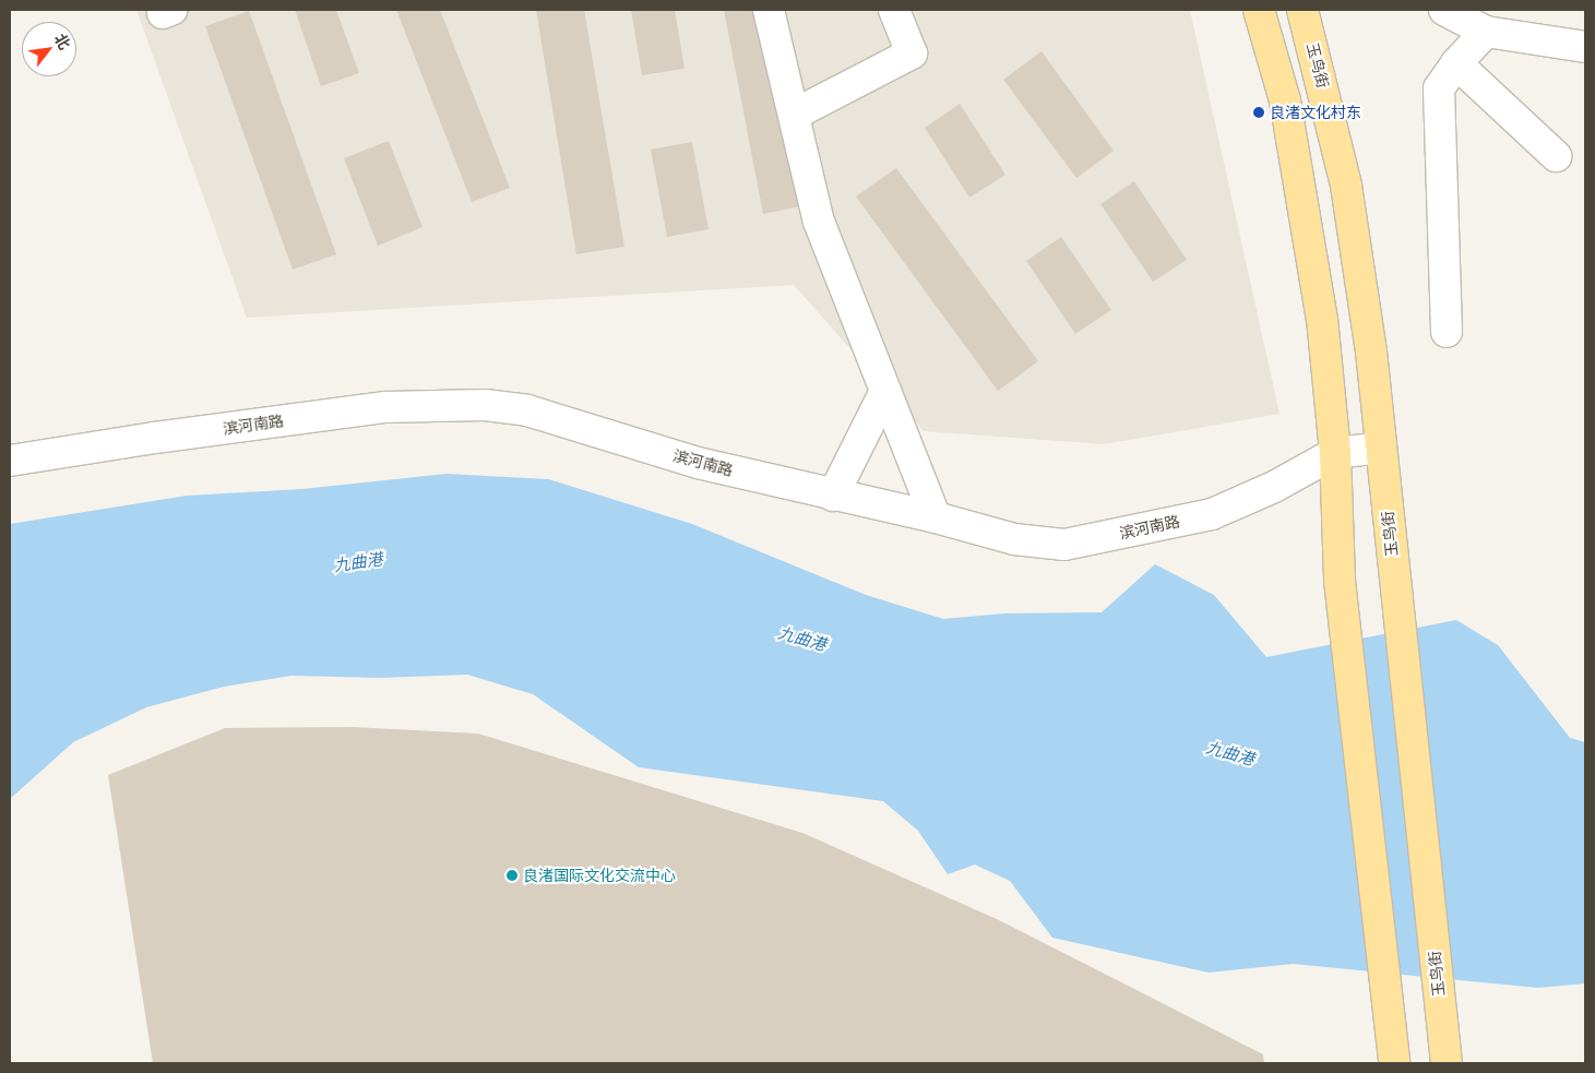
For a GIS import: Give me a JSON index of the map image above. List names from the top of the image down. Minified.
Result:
{"streets":{"main road":["玉鸟街"],"street":["滨河南路"]},"crossings":[["玉鸟街","滨河南路"]],"water":["九曲港"],"places":["良渚文化村东","良渚国际文化交流中心"],"north":"top right"}
